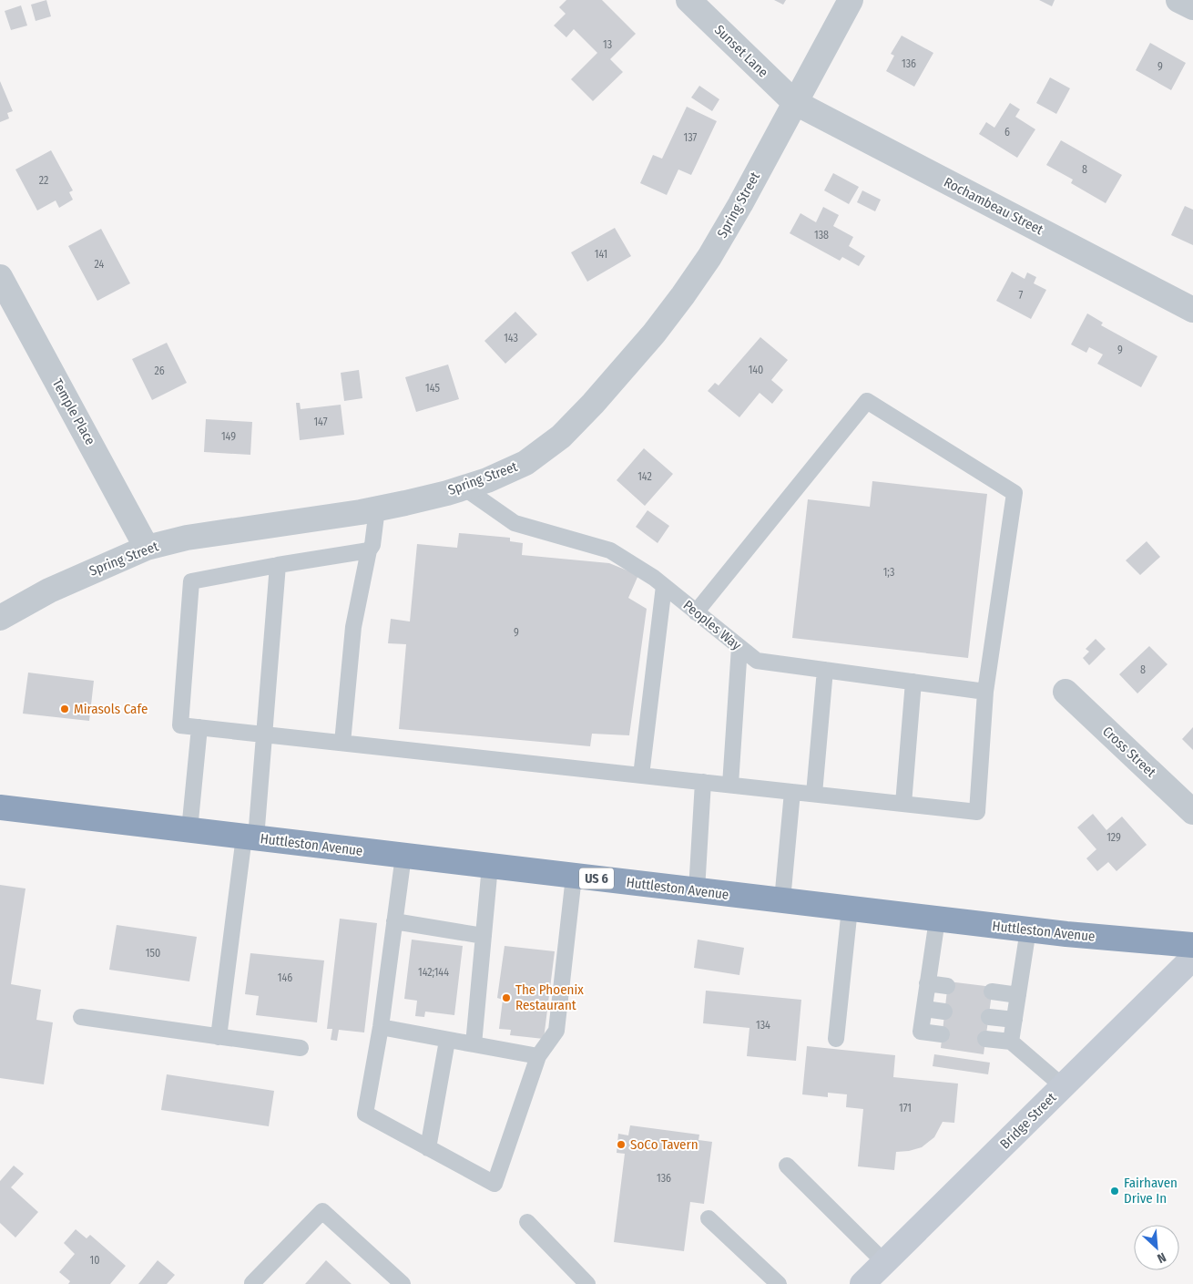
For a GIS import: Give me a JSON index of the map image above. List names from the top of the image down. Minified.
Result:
{"streets":{"highway":["Huttleston Avenue","US 6"],"street":["Sunset Lane","Spring Street","Rochambeau Street","Temple Place","Cross Street","Bridge Street"],"lane":["Peoples Way"]},"crossings":[["Sunset Lane","Spring Street"],["Sunset Lane","Rochambeau Street"],["Spring Street","Rochambeau Street"],["Spring Street","Temple Place"],["Spring Street","Peoples Way"]],"places":["Mirasols Cafe","The Phoenix Restaurant","SoCo Tavern","Fairhaven Drive In"],"house_numbers":["13","136","9","6","137","8","22","138","141","24","7","143","9","140","26","145","147","149","142","1;3","9","8","129","150","142;144","146","134","171","136","10"],"north":"bottom right"}
